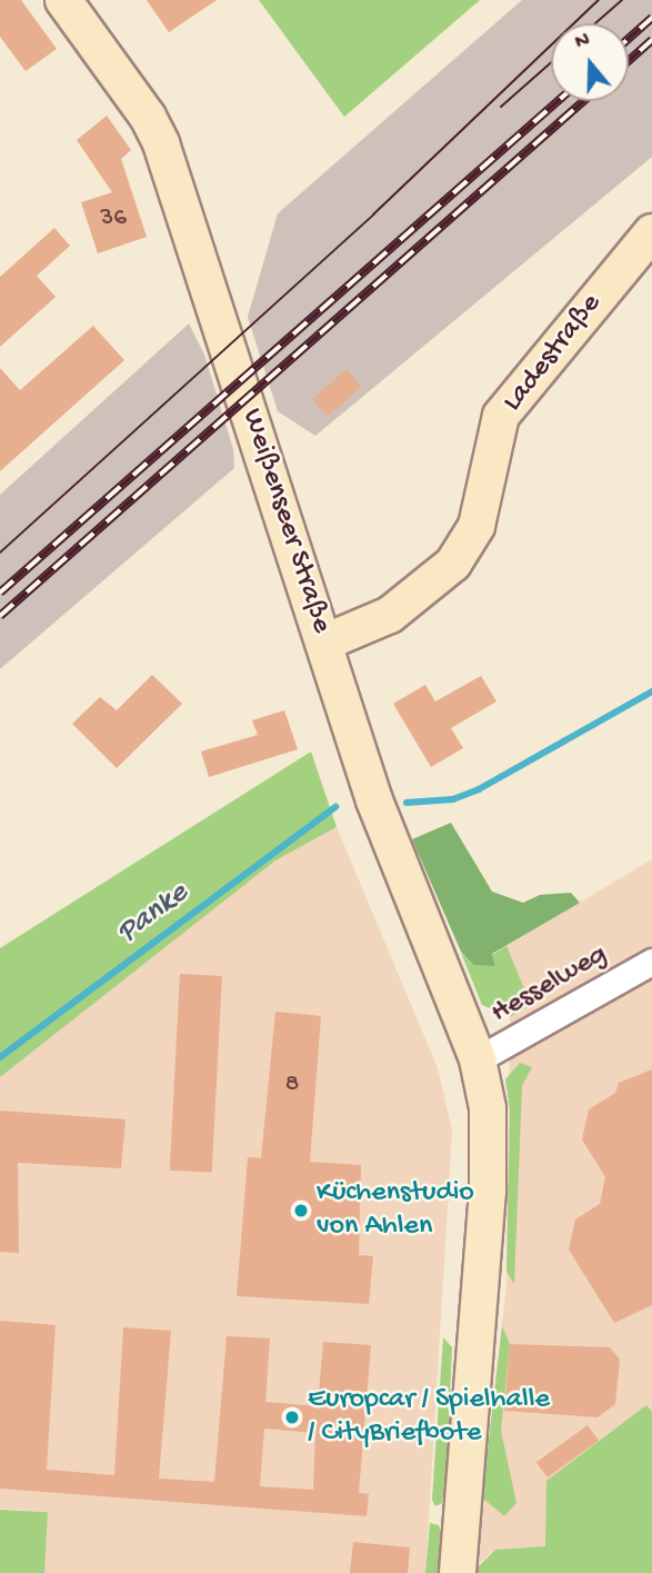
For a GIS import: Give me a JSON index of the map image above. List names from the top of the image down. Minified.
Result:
{"streets":{"main road":["Ladestraße","Weißenseer Straße"],"street":["Hesselweg"]},"crossings":[["Ladestraße","Weißenseer Straße"],["Weißenseer Straße","Hesselweg"]],"water":["Panke"],"places":["Küchenstudio von Ahlen","Europcar / Spielhalle / CityBriefbote"],"house_numbers":["36","8"],"north":"top"}
